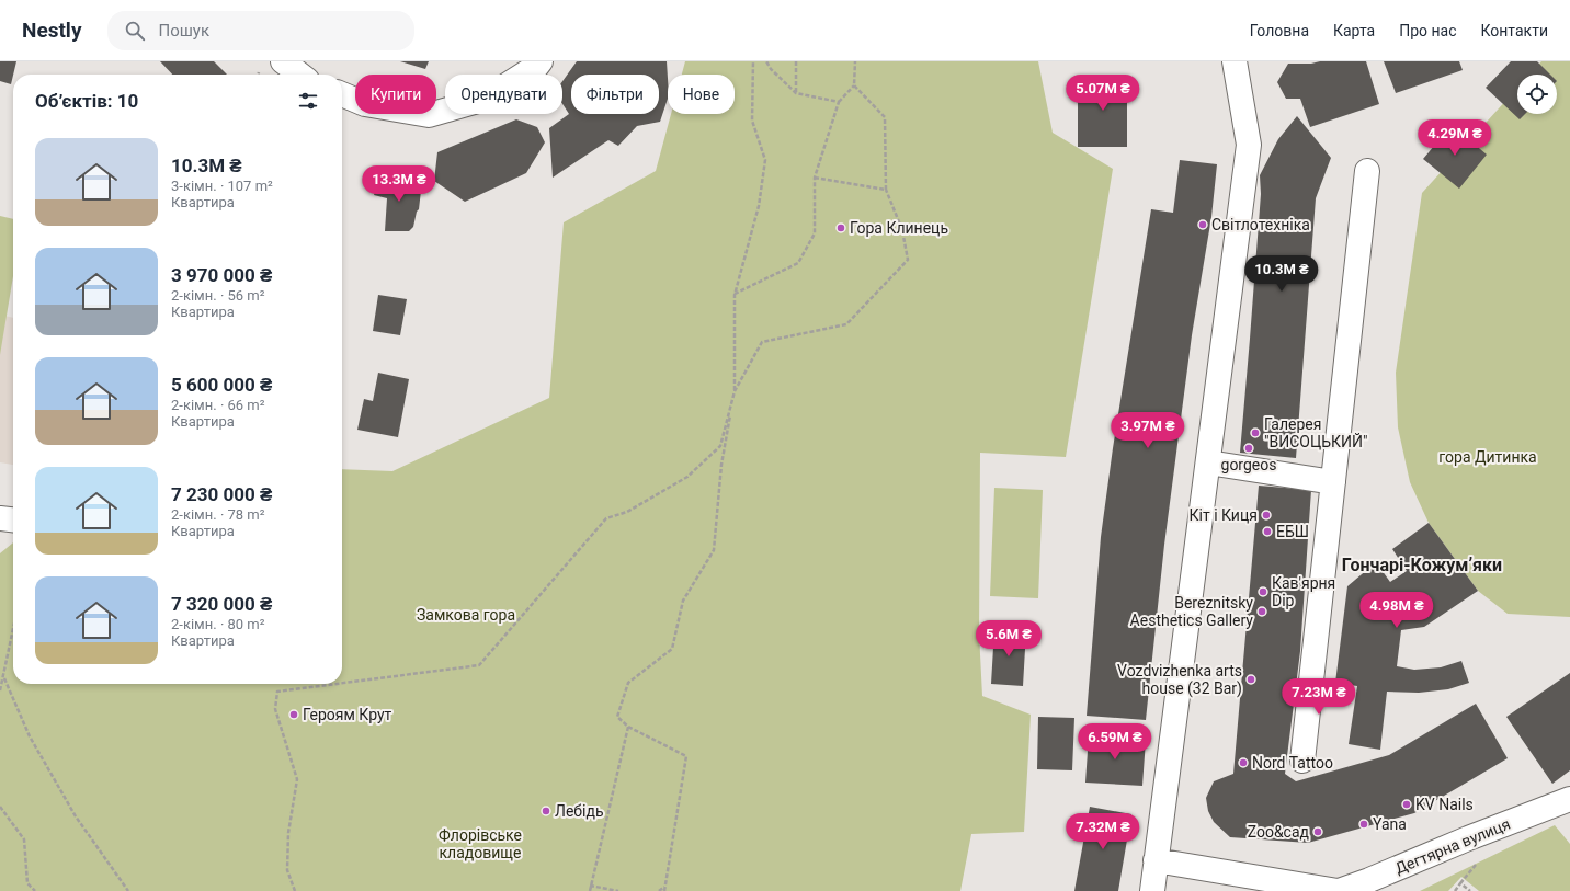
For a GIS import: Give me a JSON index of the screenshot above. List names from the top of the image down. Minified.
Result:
{"streets":{"street":["Дегтярна вулиця"]},"districts":["Гончарі-Кожумʼяки"],"parks":["гора Дитинка","Замкова гора","Флорівське кладовище"],"places":["Світлотехніка","Гора Клинець","Галерея \"ВИСОЦЬКИЙ\"","gorgeos","Кіт і Киця","ЕБШ","Кав'ярня Dip","Bereznitsky Aesthetics Gallery","Vozdvizhenka arts house (32 Bar)","Героям Крут","Nord Tattoo","KV Nails","Лебідь","Yana","Zoo&сад"],"page":{"header":"Nestly","search":"Пошук","nav":["Головна","Карта","Про нас","Контакти"],"price":["5.07M ₴","4.29M ₴","13.3M ₴","10.3M ₴","3.97M ₴","4.98M ₴","5.6M ₴","7.23M ₴","6.59M ₴","7.32M ₴"],"chip":["Купити","Орендувати","Фільтри","Нове"],"heading":"Об’єктів: 10","list":[{"name":"10.3M ₴","note":"3-кімн. · 107 m² · Квартира"},{"name":"3 970 000 ₴","note":"2-кімн. · 56 m² · Квартира"},{"name":"5 600 000 ₴","note":"2-кімн. · 66 m² · Квартира"},{"name":"7 230 000 ₴","note":"2-кімн. · 78 m² · Квартира"},{"name":"7 320 000 ₴","note":"2-кімн. · 80 m² · Квартира"}]}}
